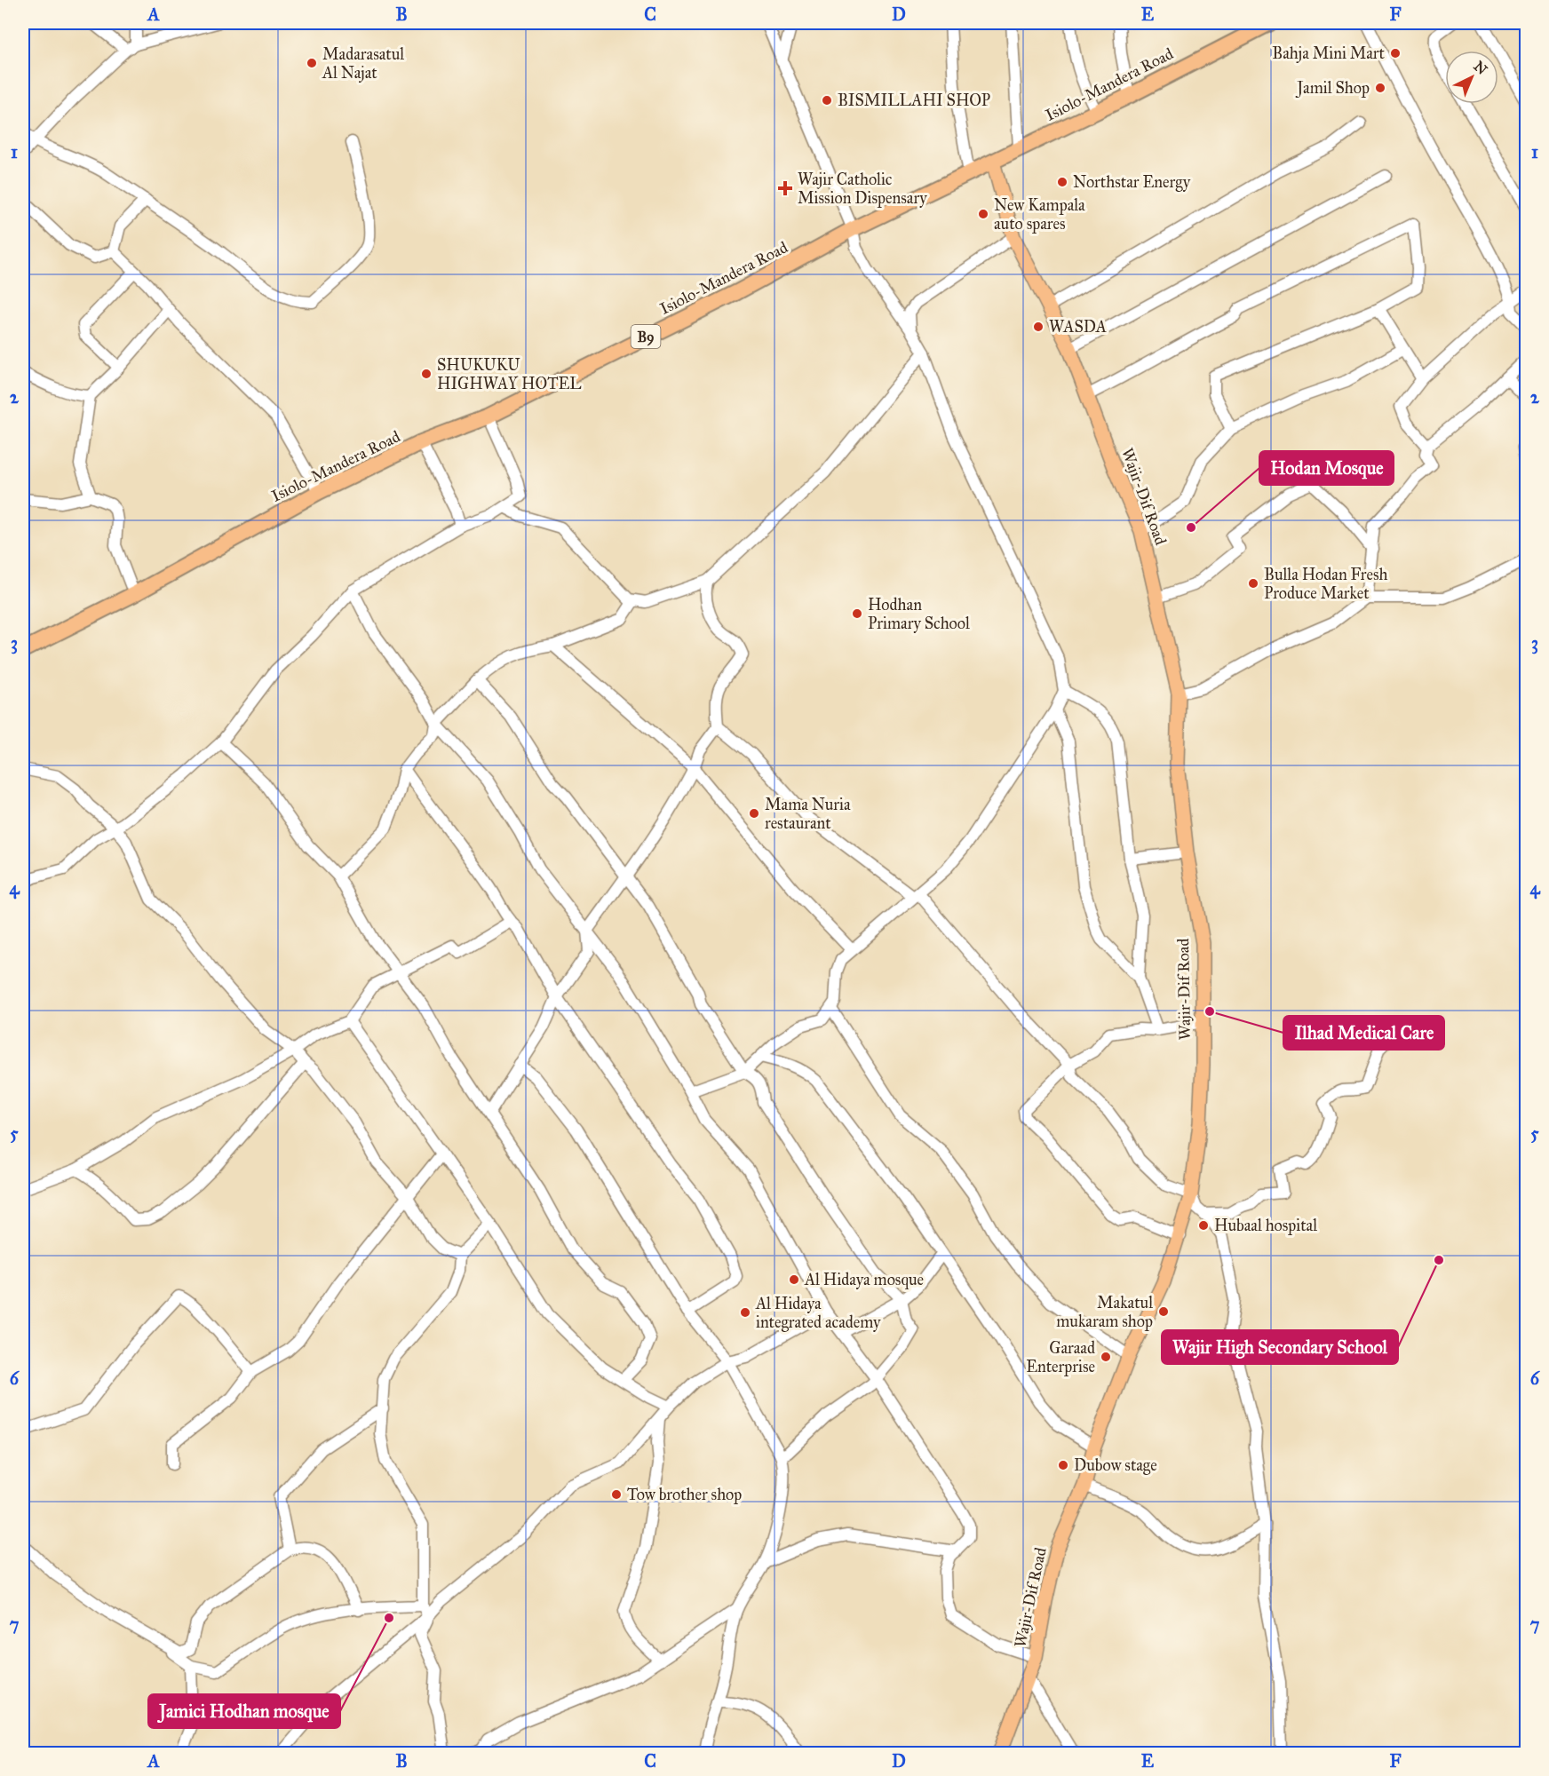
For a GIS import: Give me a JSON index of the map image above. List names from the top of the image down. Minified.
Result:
{"streets":{"highway":["Isiolo-Mandera Road","B9"],"main road":["Wajir-Dif Road"]},"crossings":[["Isiolo-Mandera Road","Wajir-Dif Road"]],"places":{"other":["Bahja Mini Mart","Madarasatul Al Najat","Jamil Shop","BISMILLAHI SHOP","Northstar Energy","New Kampala auto spares","WASDA","SHUKUKU HIGHWAY HOTEL","Hodan Mosque","Bulla Hodan Fresh Produce Market","Hodhan Primary School","Mama Nuria restaurant","Ilhad Medical Care","Hubaal hospital","Wajir High Secondary School","Al Hidaya mosque","Makatul mukaram shop","Al Hidaya integrated academy","Garaad Enterprise","Dubow stage","Tow brother shop","Jamici Hodhan mosque"],"health":["Wajir Catholic Mission Dispensary"]},"north":"top right","grid":{"columns":["A","B","C","D","E","F"],"rows":["1","2","3","4","5","6","7"]}}
